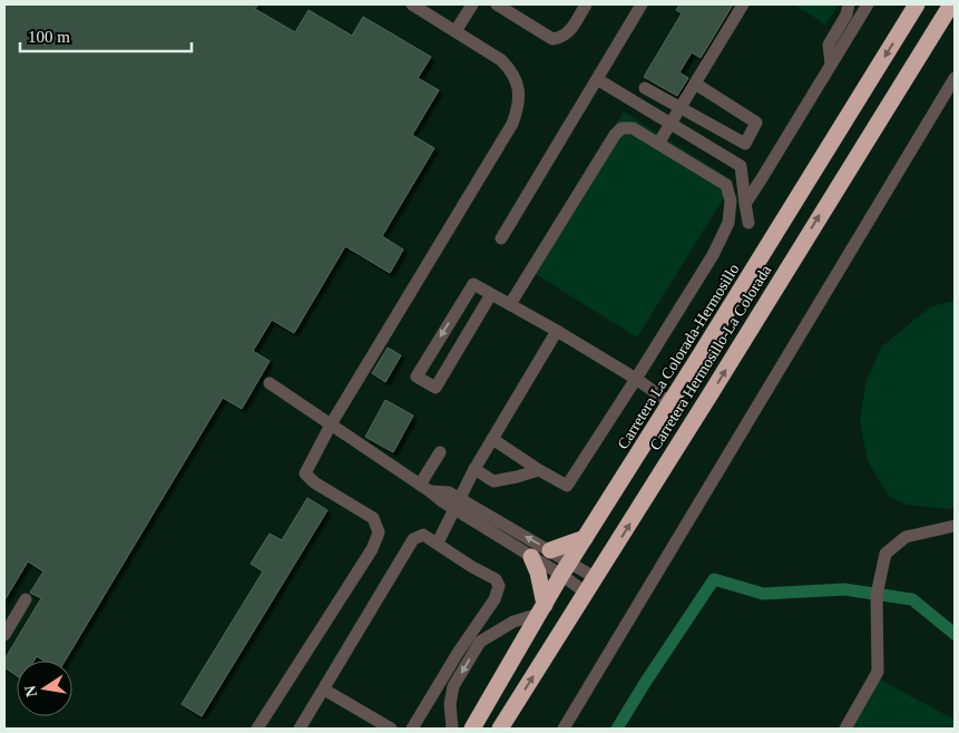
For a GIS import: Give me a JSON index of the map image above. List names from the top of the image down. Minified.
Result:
{"streets":{"highway":["Carretera La Colorada-Hermosillo","Carretera Hermosillo-La Colorada"]},"one_way":["Carretera La Colorada-Hermosillo","Carretera Hermosillo-La Colorada"],"scale_bar":"100 m","north":"left"}
